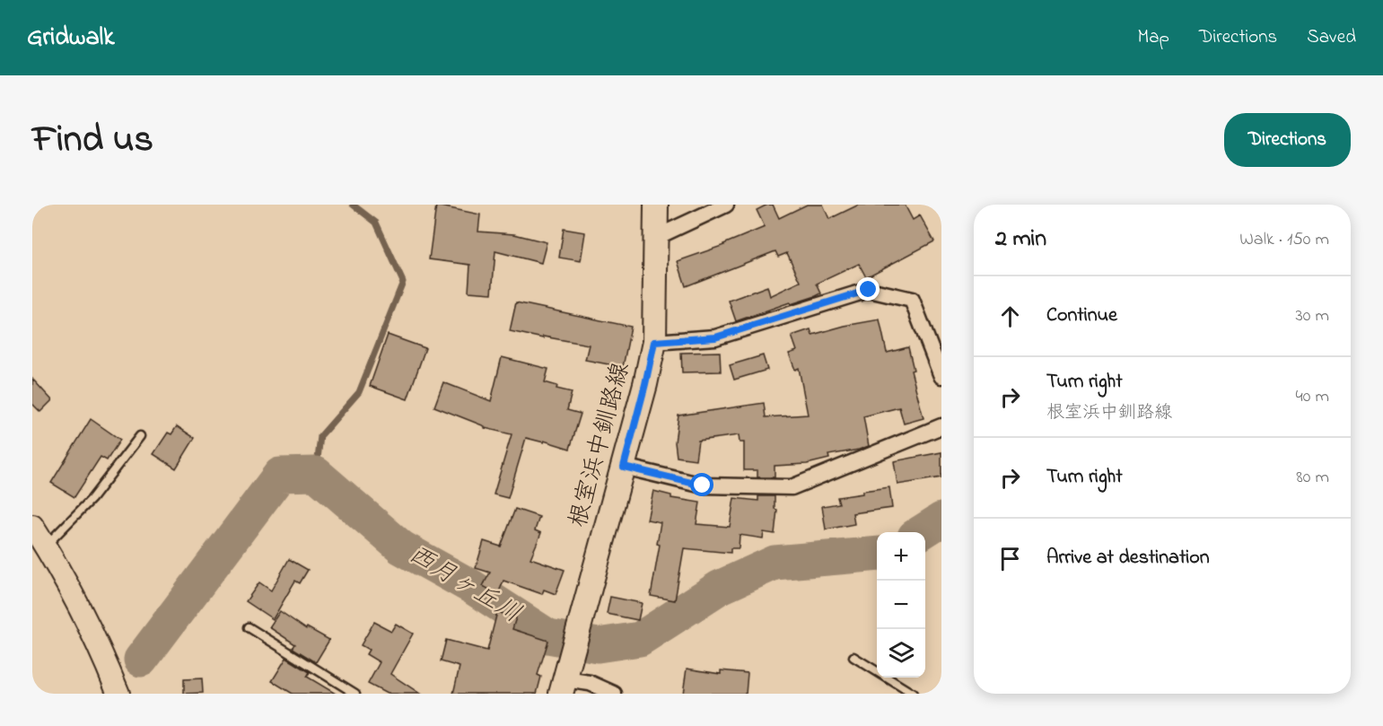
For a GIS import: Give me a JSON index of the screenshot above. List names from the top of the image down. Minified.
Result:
{"streets":{"main road":["根室浜中釧路線"]},"water":["西月ヶ丘川"],"page":{"header":"Gridwalk","nav":["Map","Directions","Saved"],"title":"Find us","buttons":"Directions","heading":["2 min","Walk · 150 m"],"list":[["Continue","30 m"],["Turn right","根室浜中釧路線","40 m"],["Turn right","80 m"],"Arrive at destination"],"map_buttons":["+","−"]}}
